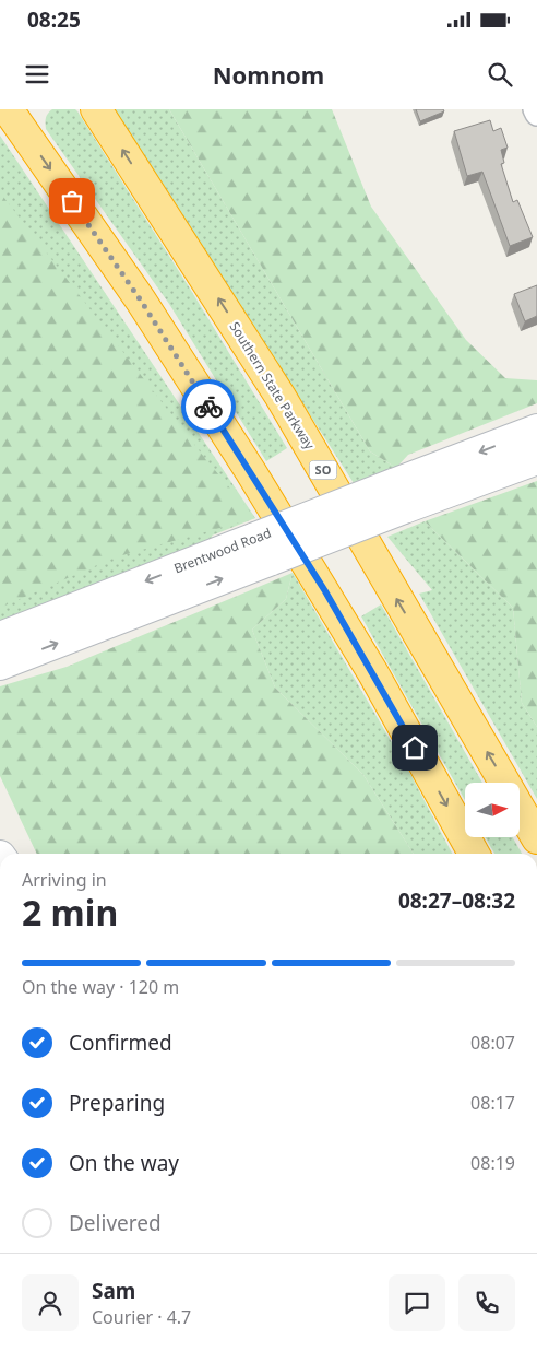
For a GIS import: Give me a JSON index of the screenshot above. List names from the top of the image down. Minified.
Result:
{"streets":{"highway":["Southern State Parkway","SO"],"street":["Brentwood Road"]},"north":"right","page":{"status":"08:25","header":"Nomnom","heading":["2 min","Arriving in","08:27–08:32"],"panel":["Sam","Courier · 4.7"],"bar":"On the way · 120 m","list":[["Confirmed","08:07"],["Preparing","08:17"],["On the way","08:19"],"Delivered"]}}
